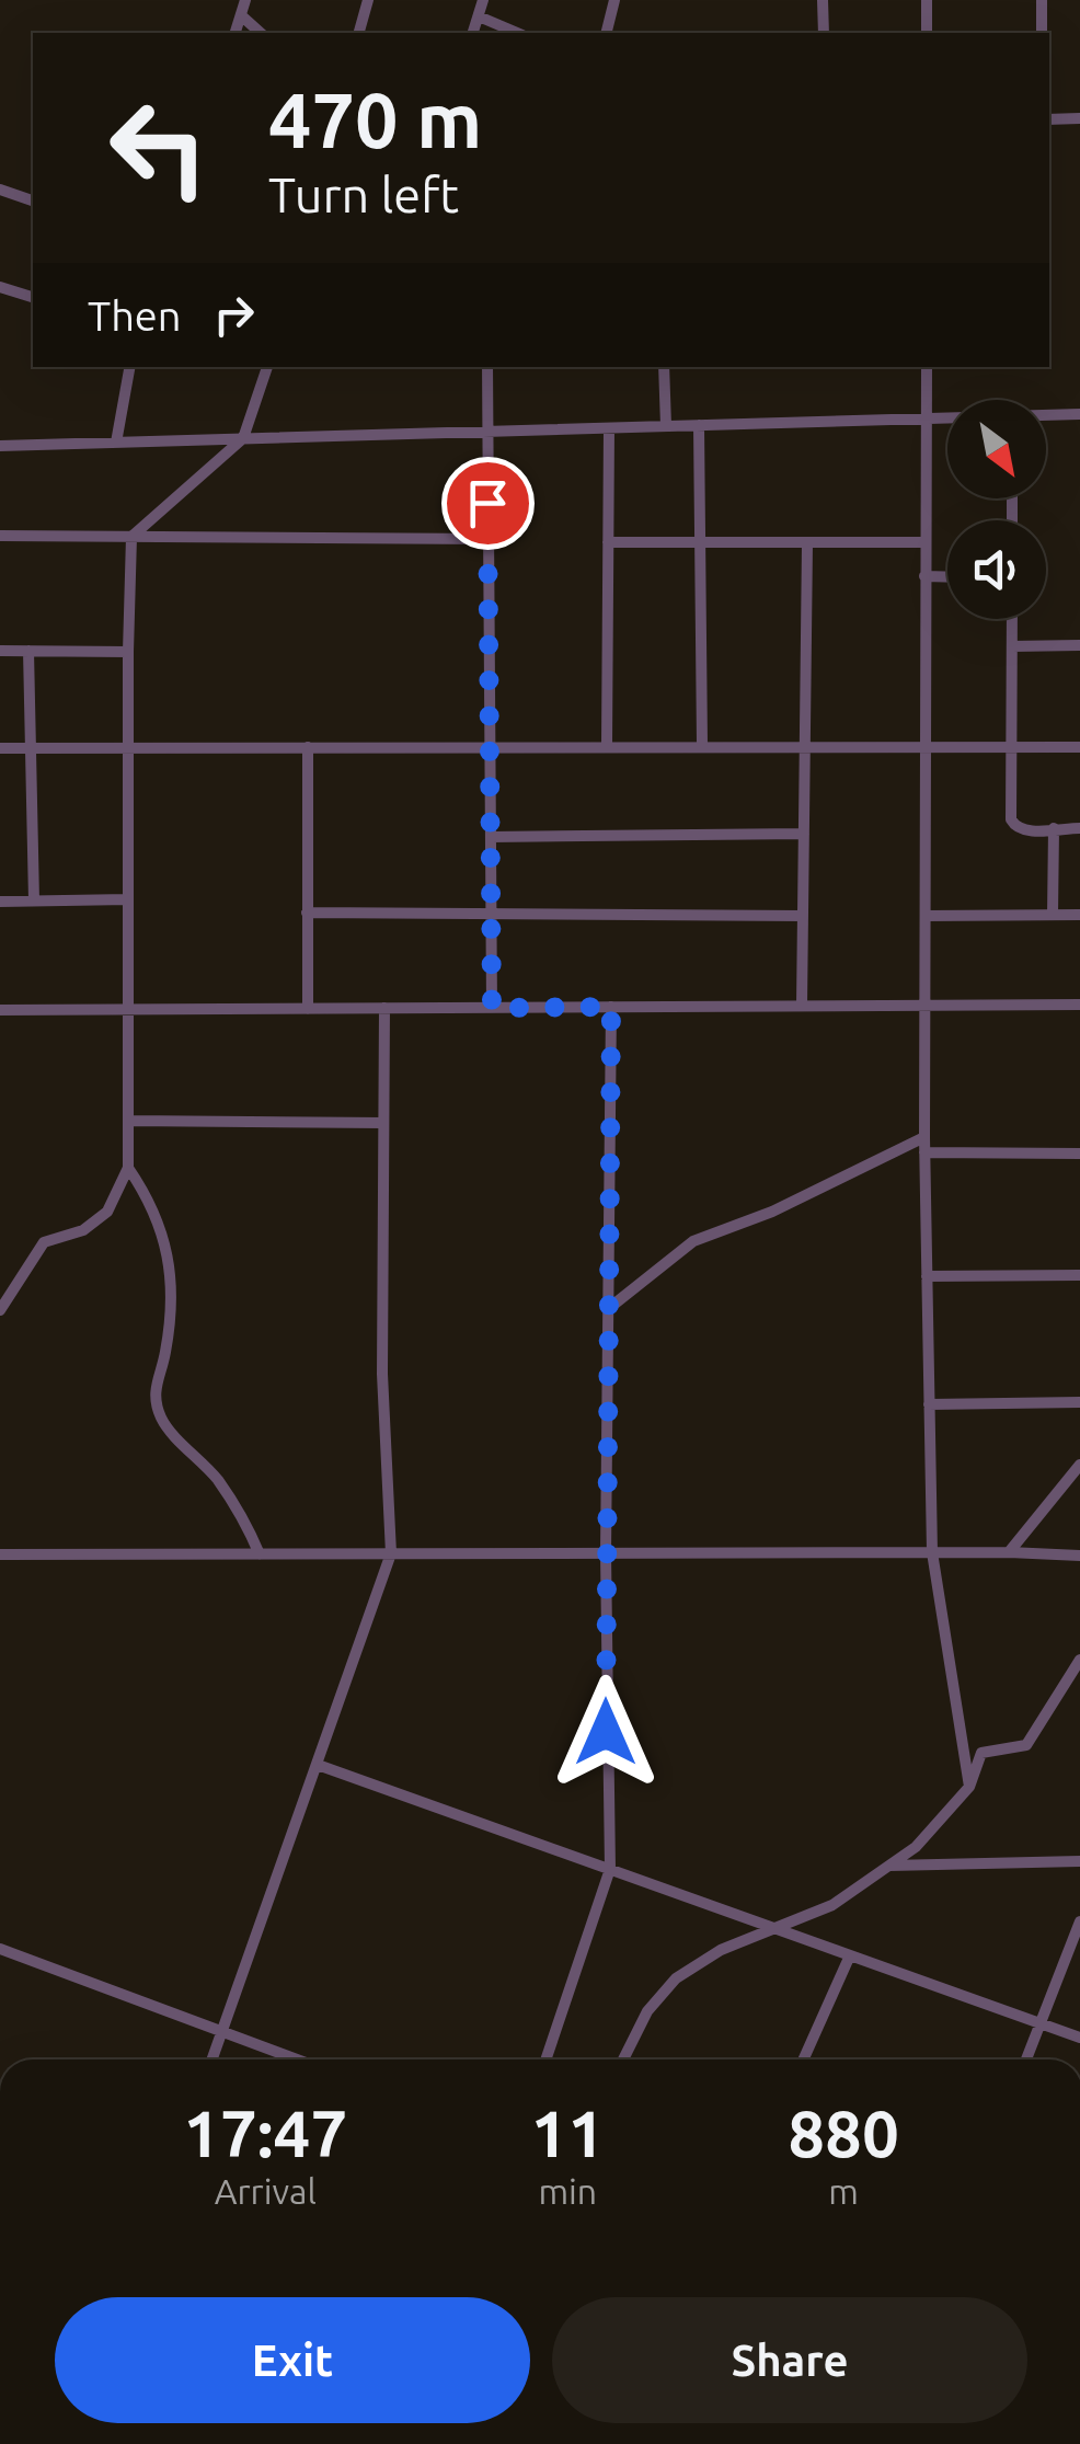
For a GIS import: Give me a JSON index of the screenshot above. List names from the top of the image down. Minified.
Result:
{"north":"bottom right","page":{"turn":["470 m","Turn left"],"then":"Then","eta":["17:47","Arrival","11","min","880","m"],"buttons":["Exit","Share"]}}
